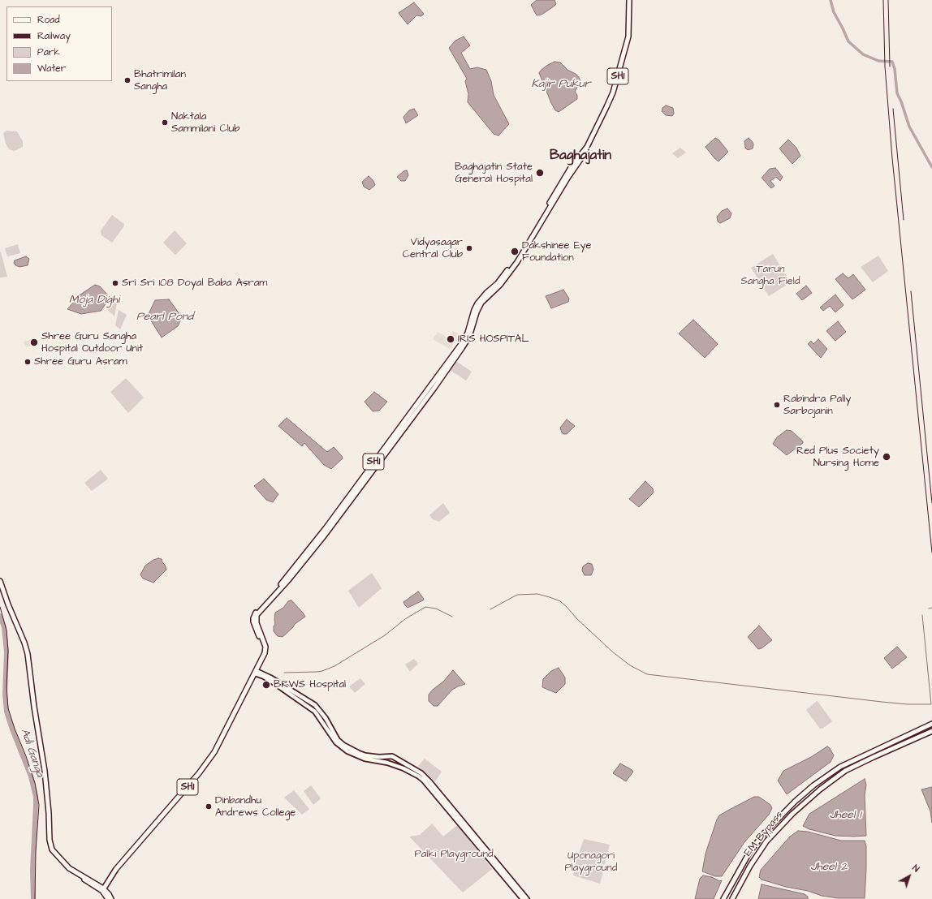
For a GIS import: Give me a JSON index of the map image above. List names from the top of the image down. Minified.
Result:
{"streets":{"main road":["SH1","EM Bypass"]},"districts":["Baghajatin"],"water":["Kajir Pukur","Moja Dighi","Pearl Pond","Adi Ganga","Jheel 1","Jheel 2"],"parks":["Tarun Sangha Field","Palki Playground","Uponagori Playground"],"places":["Bhatrimilan Sangha","Naktala Sammilani Club","Baghajatin State General Hospital","Vidyasagar Central Club","Dakshinee Eye Foundation","Sri Sri 108 Doyal Baba Asram","IRIS HOSPITAL","Shree Guru Sangha Hospital Outdoor Unit","Shree Guru Asram","Rabindra Pally Sarbojanin","Red Plus Society Nursing Home","BRWS Hospital","Dinbandhu Andrews College"],"legend":["Road","Railway","Park","Water"],"north":"top right"}
